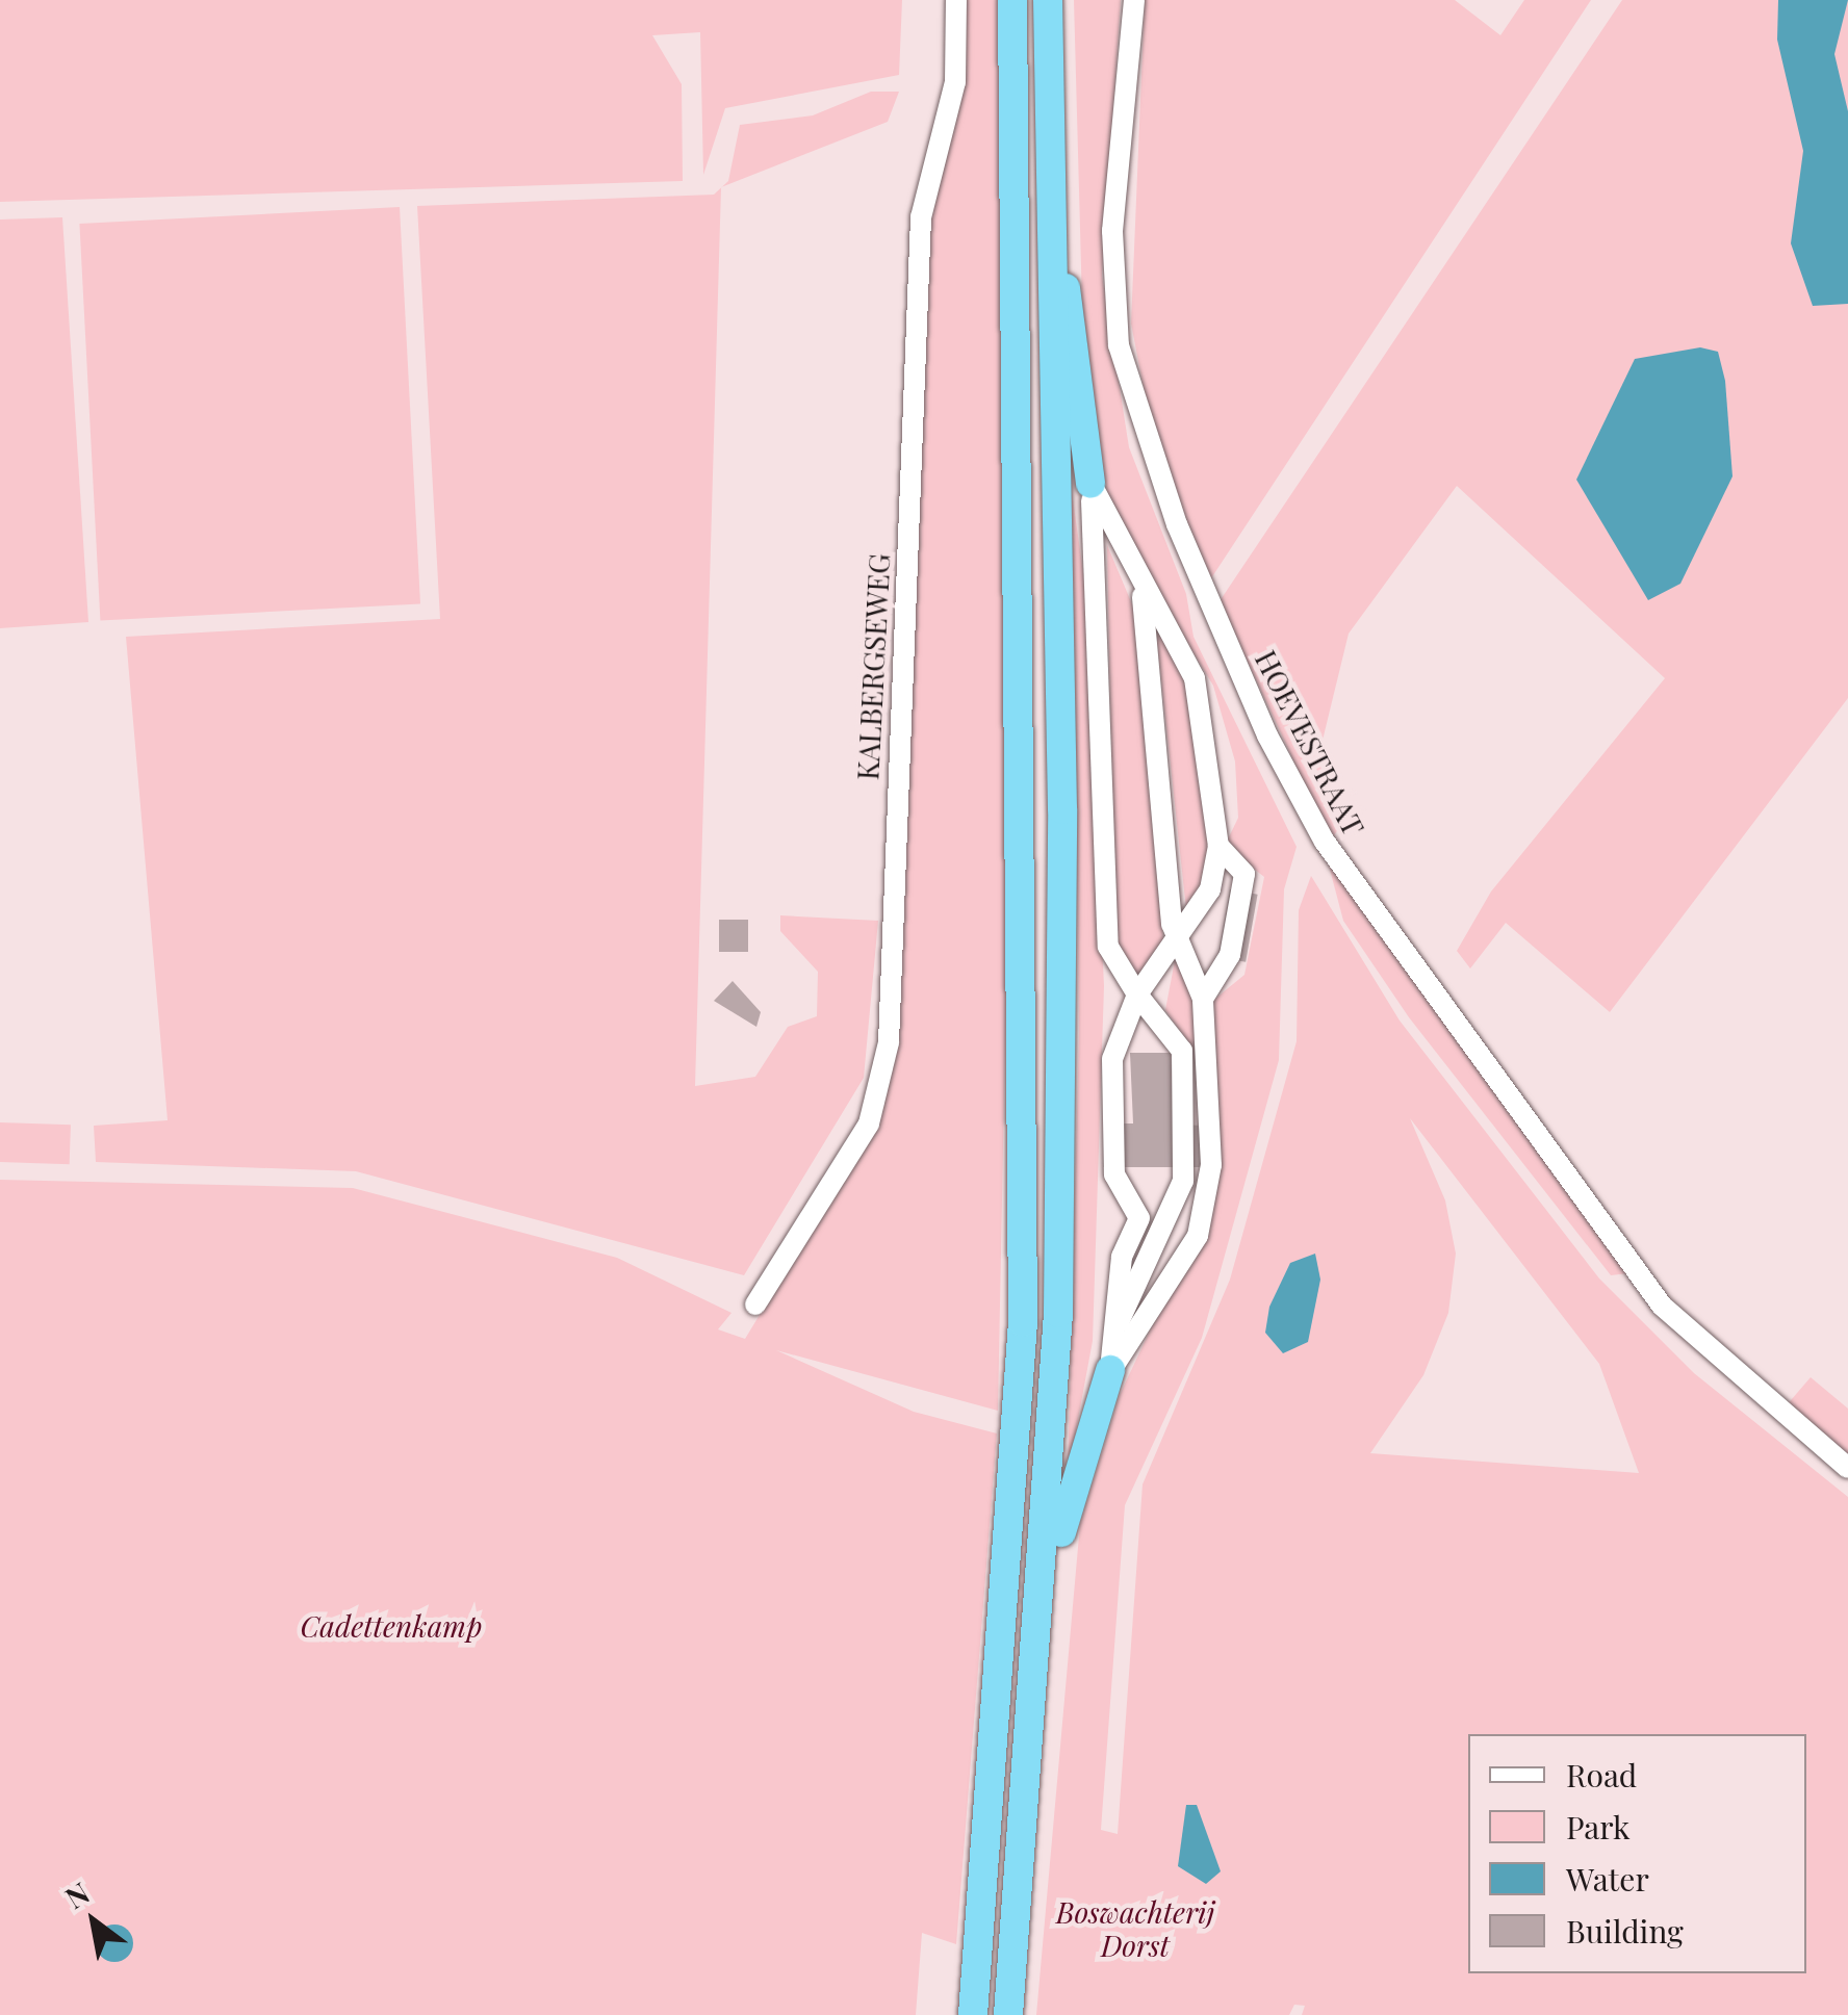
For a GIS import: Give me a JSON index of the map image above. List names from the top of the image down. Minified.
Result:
{"streets":{"street":["KALBERGSEWEG","HOEVESTRAAT"]},"parks":["Cadettenkamp","Boswachterij Dorst"],"legend":["Road","Park","Water","Building"],"north":"top left"}
